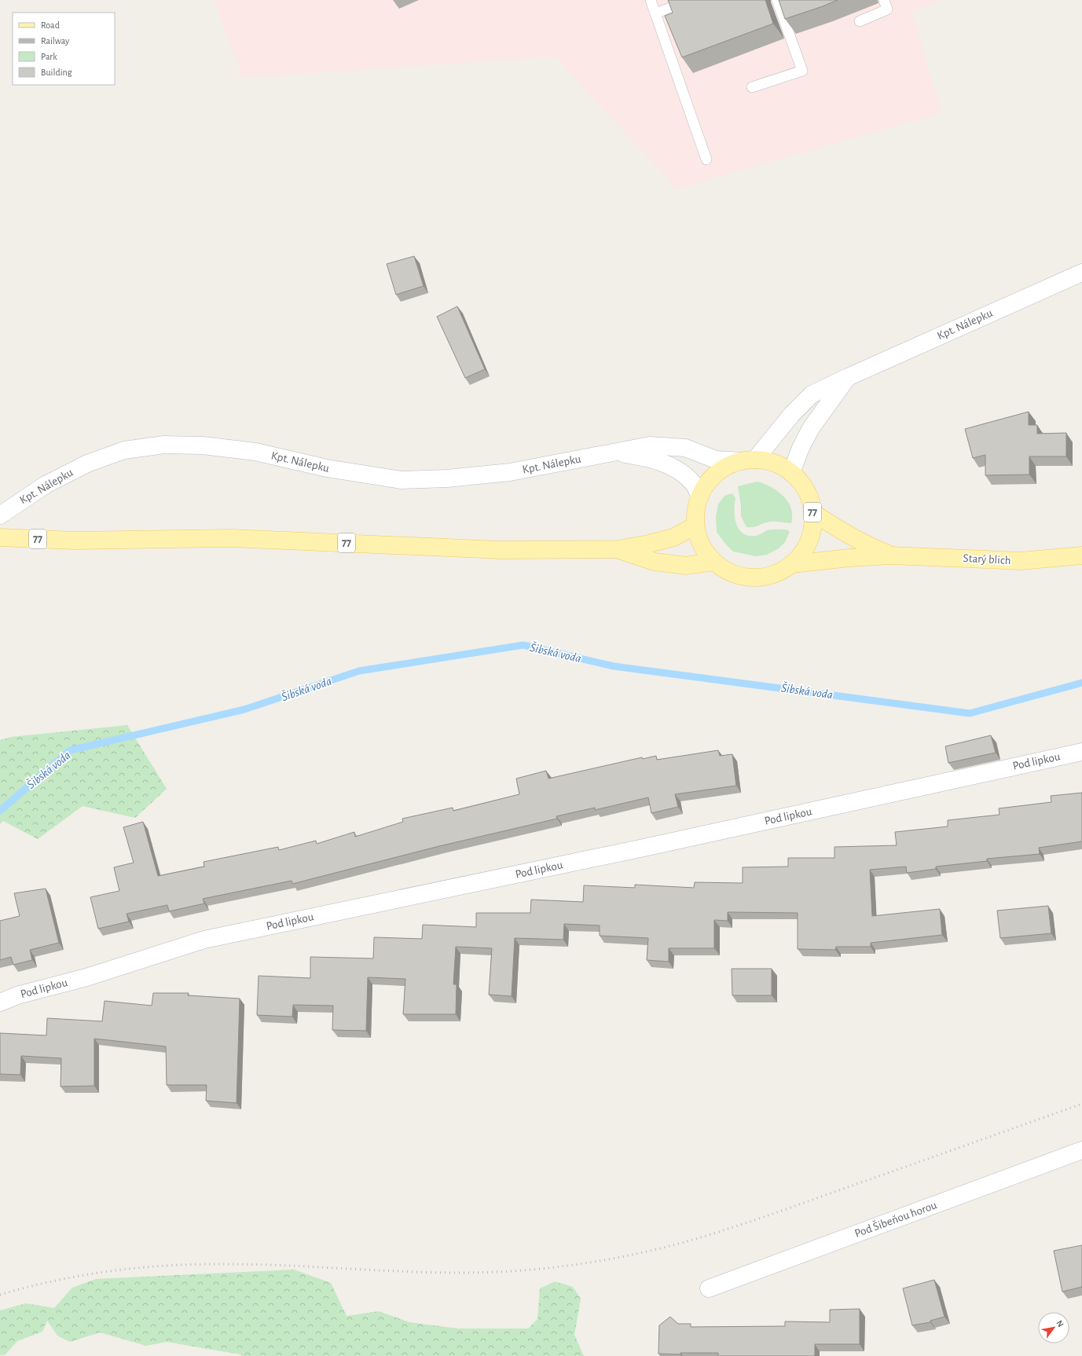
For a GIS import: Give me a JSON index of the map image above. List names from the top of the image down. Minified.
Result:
{"streets":{"main road":["77","Starý blich"],"street":["Kpt. Nálepku","Pod lipkou","Pod Šibeňou horou"]},"crossings":[["Kpt. Nálepku","77"],["77","Starý blich"]],"water":["Šibská voda"],"legend":["Road","Railway","Park","Building"],"north":"top right"}
